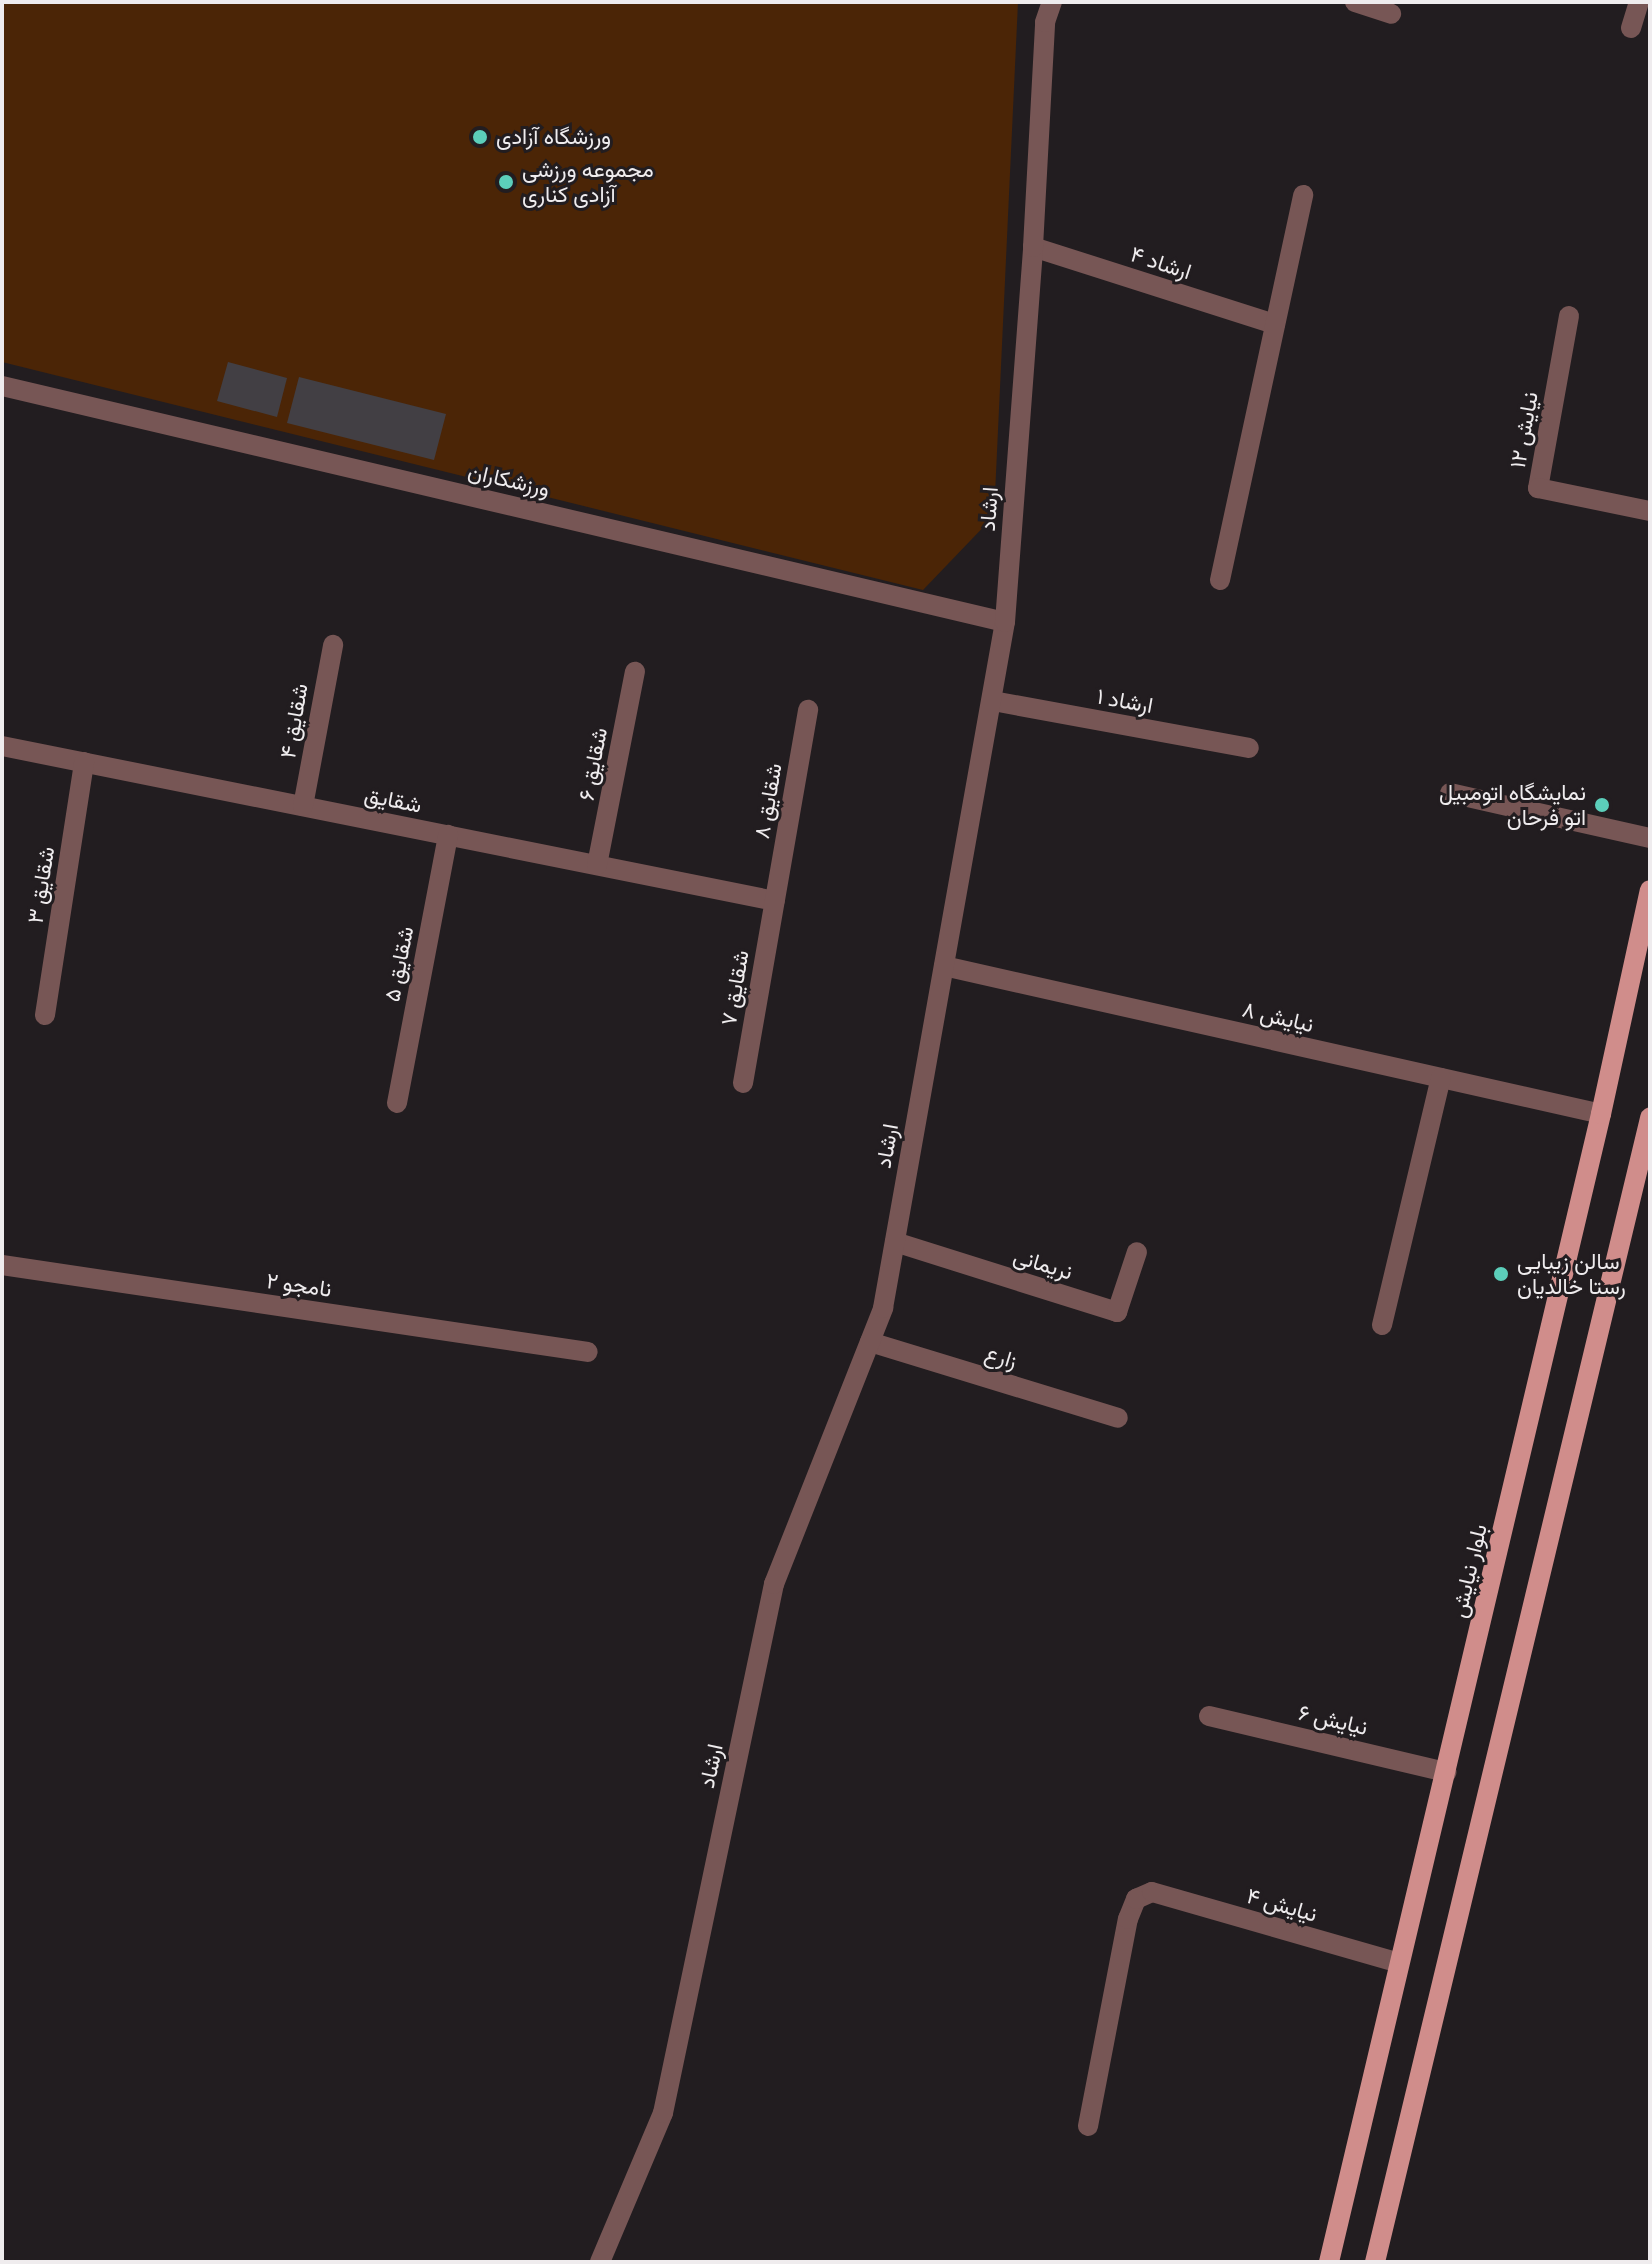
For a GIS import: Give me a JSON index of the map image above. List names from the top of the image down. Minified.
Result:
{"streets":{"main road":["بلوار نیایش"],"street":["ارشاد ۴","نیایش ۱۲","ورزشکاران","ارشاد","ارشاد ۱","شقایق ۴","شقایق ۶","شقایق","شقایق ۸","شقایق ۳","شقایق ۵","شقایق ۷","نیایش ۸","نریمانی","نامجو ۲","زارع","نیایش ۶","نیایش ۴"]},"crossings":[["ارشاد ۴","ارشاد"],["ورزشکاران","ارشاد"],["ارشاد","ارشاد ۱"],["ارشاد","نیایش ۸"],["ارشاد","نریمانی"],["ارشاد","زارع"],["شقایق ۴","شقایق"],["شقایق ۶","شقایق"],["شقایق","شقایق ۸"],["شقایق","شقایق ۳"],["شقایق","شقایق ۵"],["شقایق","شقایق ۷"],["شقایق ۸","شقایق ۷"],["نیایش ۸","بلوار نیایش"],["بلوار نیایش","نیایش ۶"],["بلوار نیایش","نیایش ۴"]],"places":["ورزشگاه آزادی","مجموعه ورزشی آزادی کناری","نمایشگاه اتومبیل اتو فرحان","سالن زیبایی رستا خالدیان"]}
